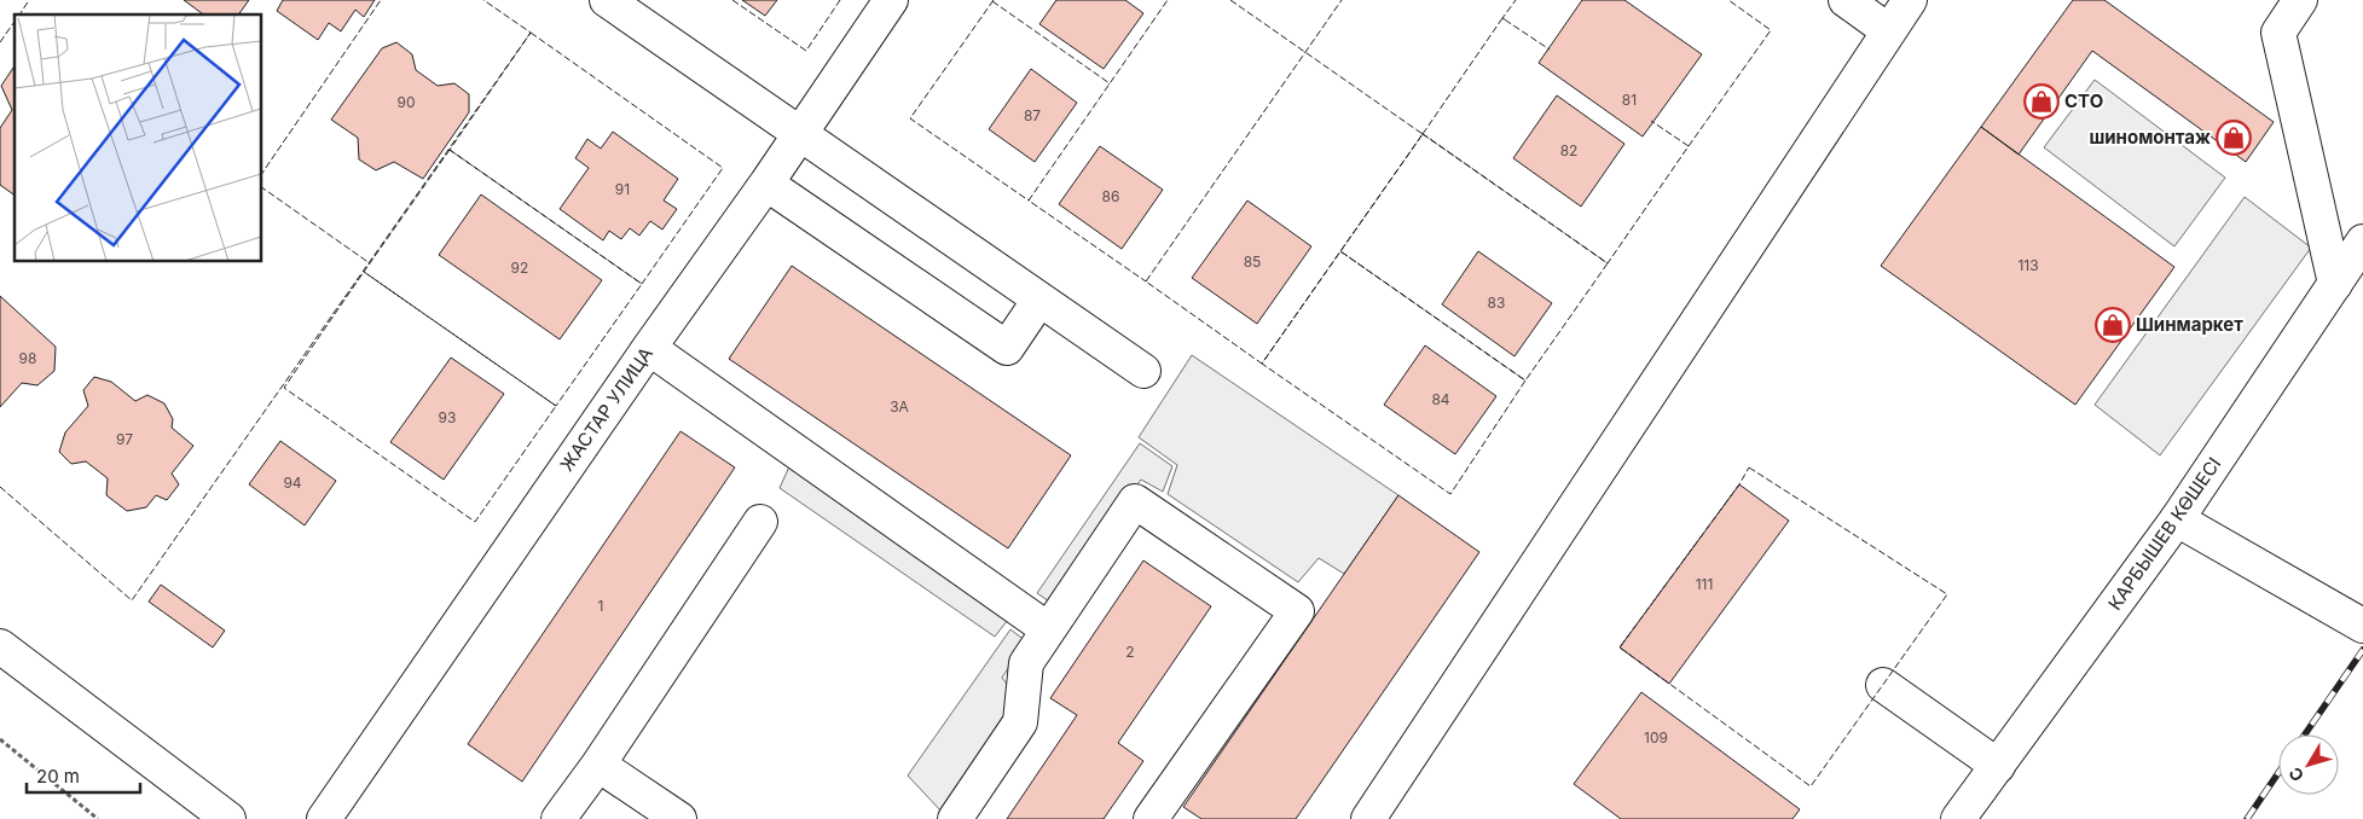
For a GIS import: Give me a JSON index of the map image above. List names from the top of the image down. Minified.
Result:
{"streets":{"street":["ЖАСТАР УЛИЦА","КАРБЫШЕВ КӨШЕСІ"]},"places":{"shop":["СТО","шиномонтаж","Шинмаркет"]},"house_numbers":["81","90","87","82","91","86","85","113","92","83","98","84","3А","93","97","94","111","1","2","109"],"scale_bar":"20 m","north":"bottom left"}
